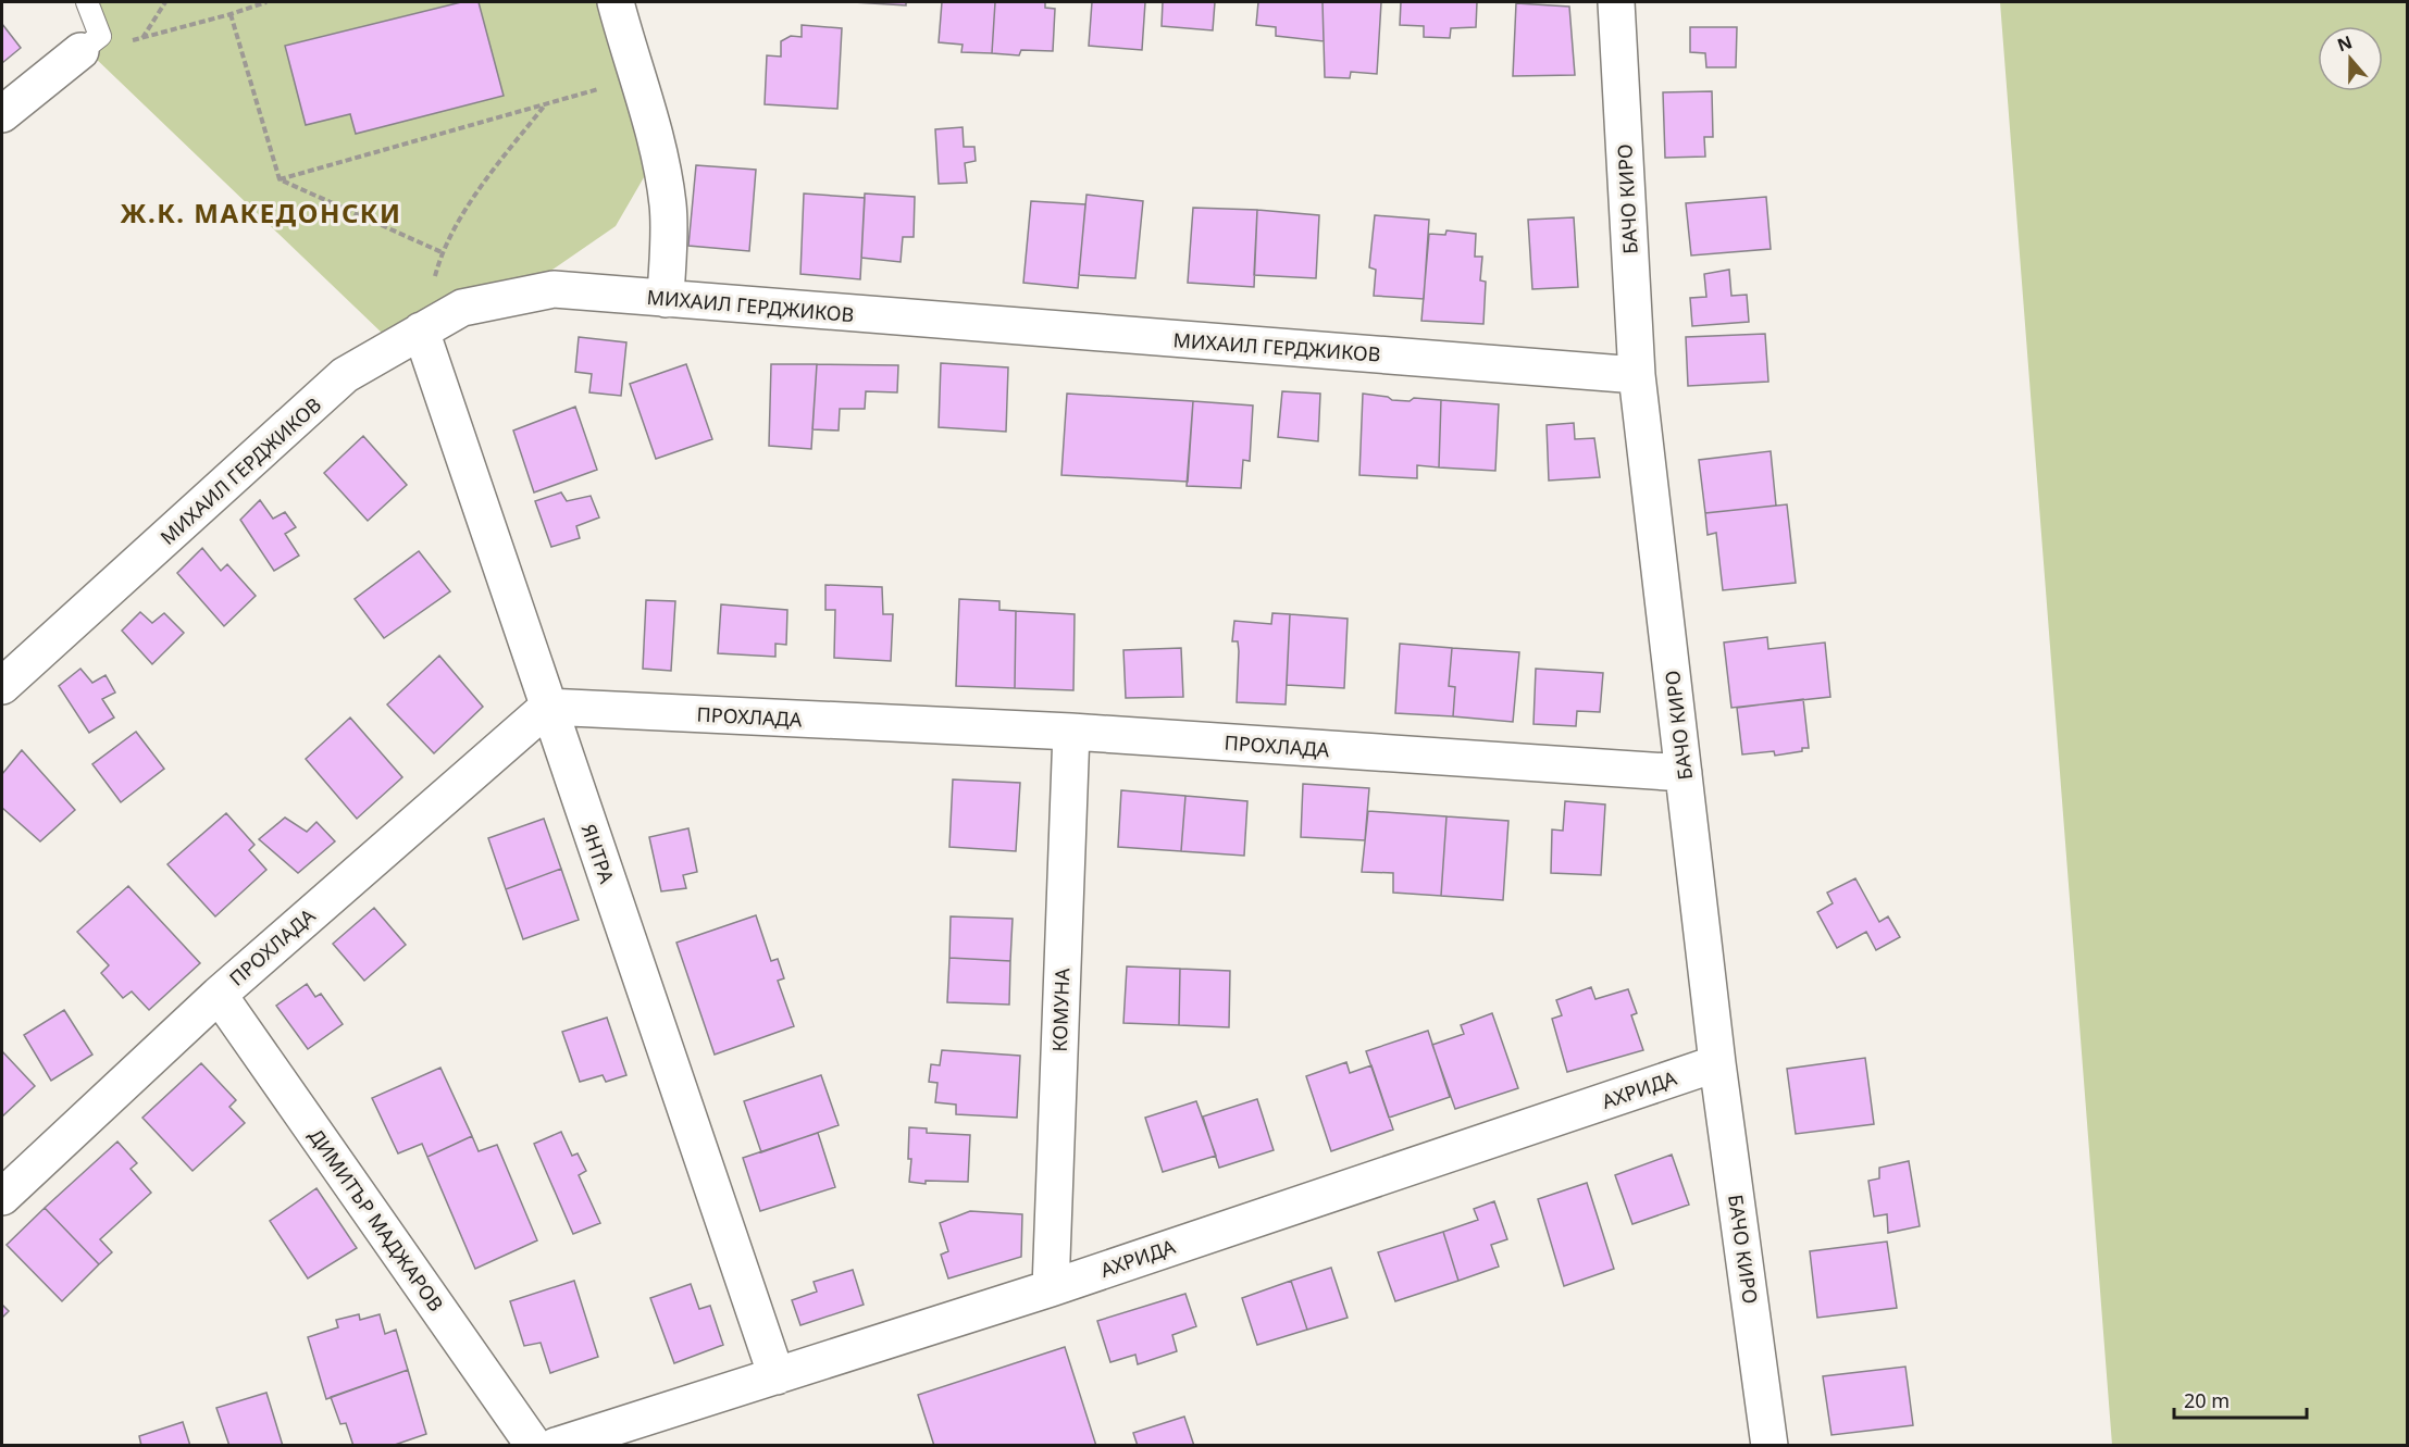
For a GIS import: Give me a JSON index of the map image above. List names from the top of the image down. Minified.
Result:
{"streets":{"street":["БАЧО КИРО","МИХАИЛ ГЕРДЖИКОВ","ПРОХЛАДА","ЯНТРА","КОМУНА","АХРИДА","ДИМИТЪР МАДЖАРОВ"]},"crossings":[["БАЧО КИРО","МИХАИЛ ГЕРДЖИКОВ"],["БАЧО КИРО","ПРОХЛАДА"],["БАЧО КИРО","АХРИДА"],["МИХАИЛ ГЕРДЖИКОВ","ЯНТРА"],["ПРОХЛАДА","ЯНТРА"],["ПРОХЛАДА","КОМУНА"],["ПРОХЛАДА","ДИМИТЪР МАДЖАРОВ"],["ЯНТРА","АХРИДА"],["КОМУНА","АХРИДА"]],"districts":["Ж.К. МАКЕДОНСКИ"],"scale_bar":"20 m","north":"top"}
